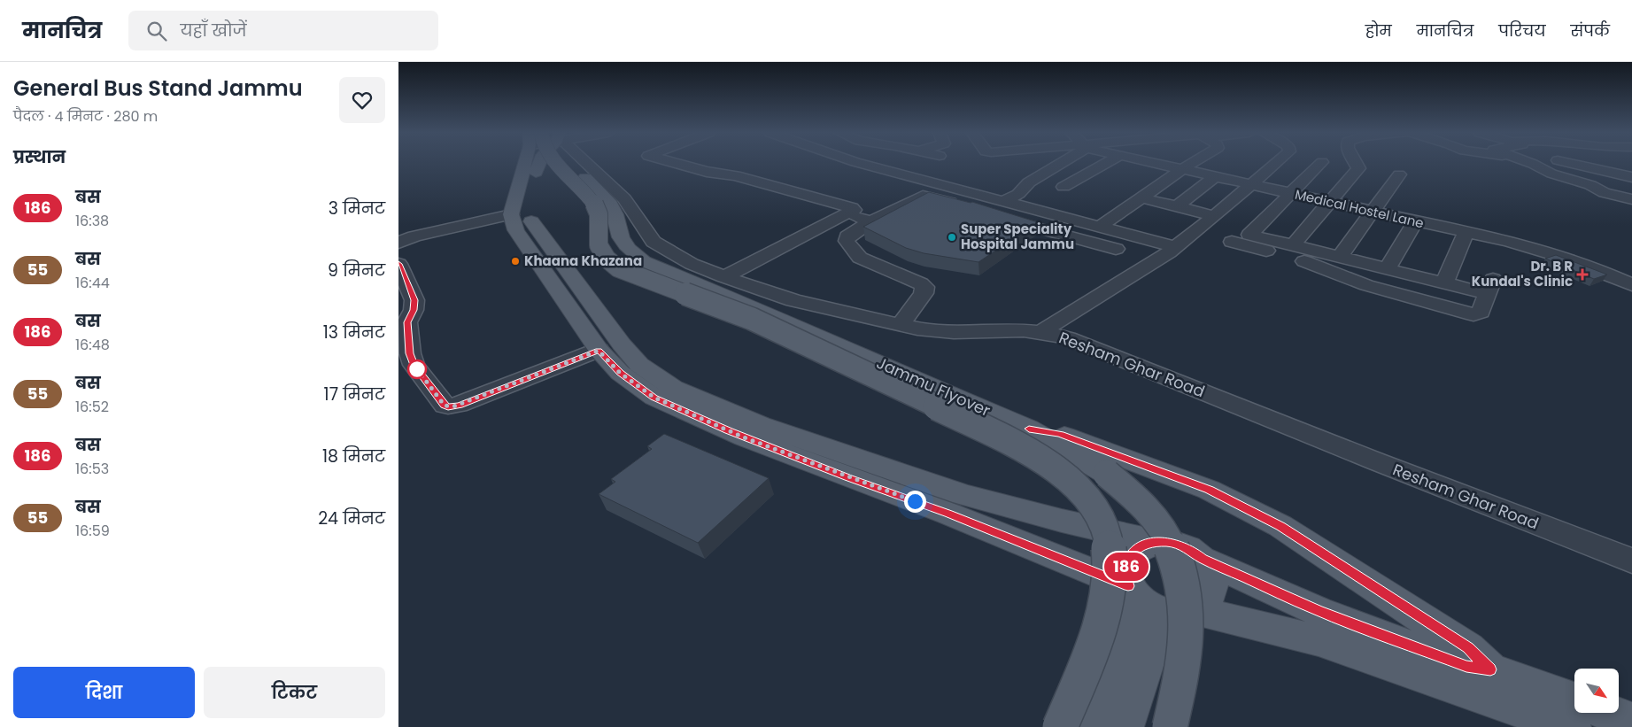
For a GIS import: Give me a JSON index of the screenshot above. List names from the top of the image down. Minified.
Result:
{"streets":{"main road":["Jammu Flyover"],"street":["Medical Hostel Lane","Resham Ghar Road"]},"places":{"other":["Super Speciality Hospital Jammu","Khaana Khazana"],"health":["Dr. B R Kundal's Clinic"]},"lines":["bus line 186"],"north":"bottom right","page":{"header":"मानचित्र","search":"यहाँ खोजें","nav":["होम","मानचित्र","परिचय","संपर्क"],"heading":[["General Bus Stand Jammu","पैदल · 4 मिनट · 280 m"],"प्रस्थान"],"on_map":"186","list":[{"mark":"186","name":"बस","note":"16:38","value":"3 मिनट"},{"mark":"55","name":"बस","note":"16:44","value":"9 मिनट"},{"mark":"186","name":"बस","note":"16:48","value":"13 मिनट"},{"mark":"55","name":"बस","note":"16:52","value":"17 मिनट"},{"mark":"186","name":"बस","note":"16:53","value":"18 मिनट"},{"mark":"55","name":"बस","note":"16:59","value":"24 मिनट"}],"buttons":["दिशा","टिकट"]}}
